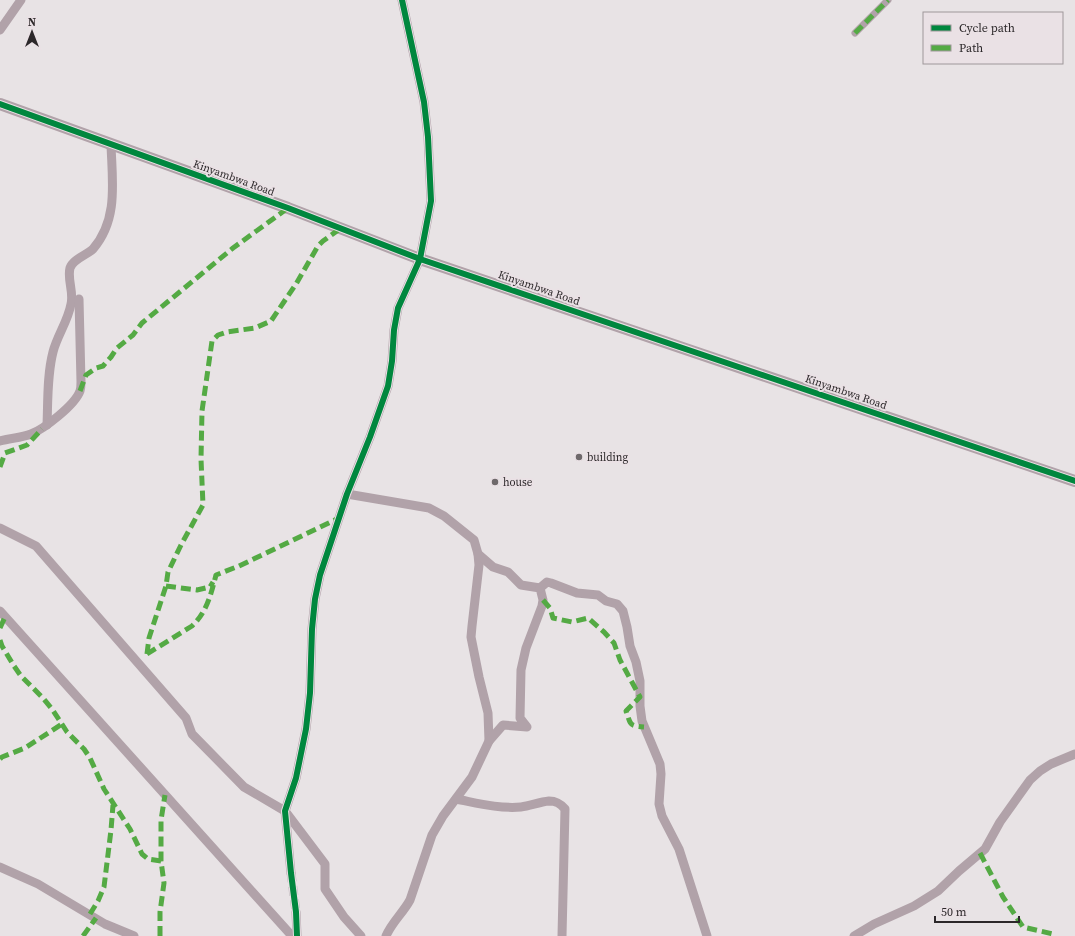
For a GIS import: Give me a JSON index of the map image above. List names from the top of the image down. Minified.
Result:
{"streets":{"street":["Kinyambwa Road"]},"places":["building","house"],"legend":["Cycle path","Path"],"scale_bar":"50 m","north":"top"}
